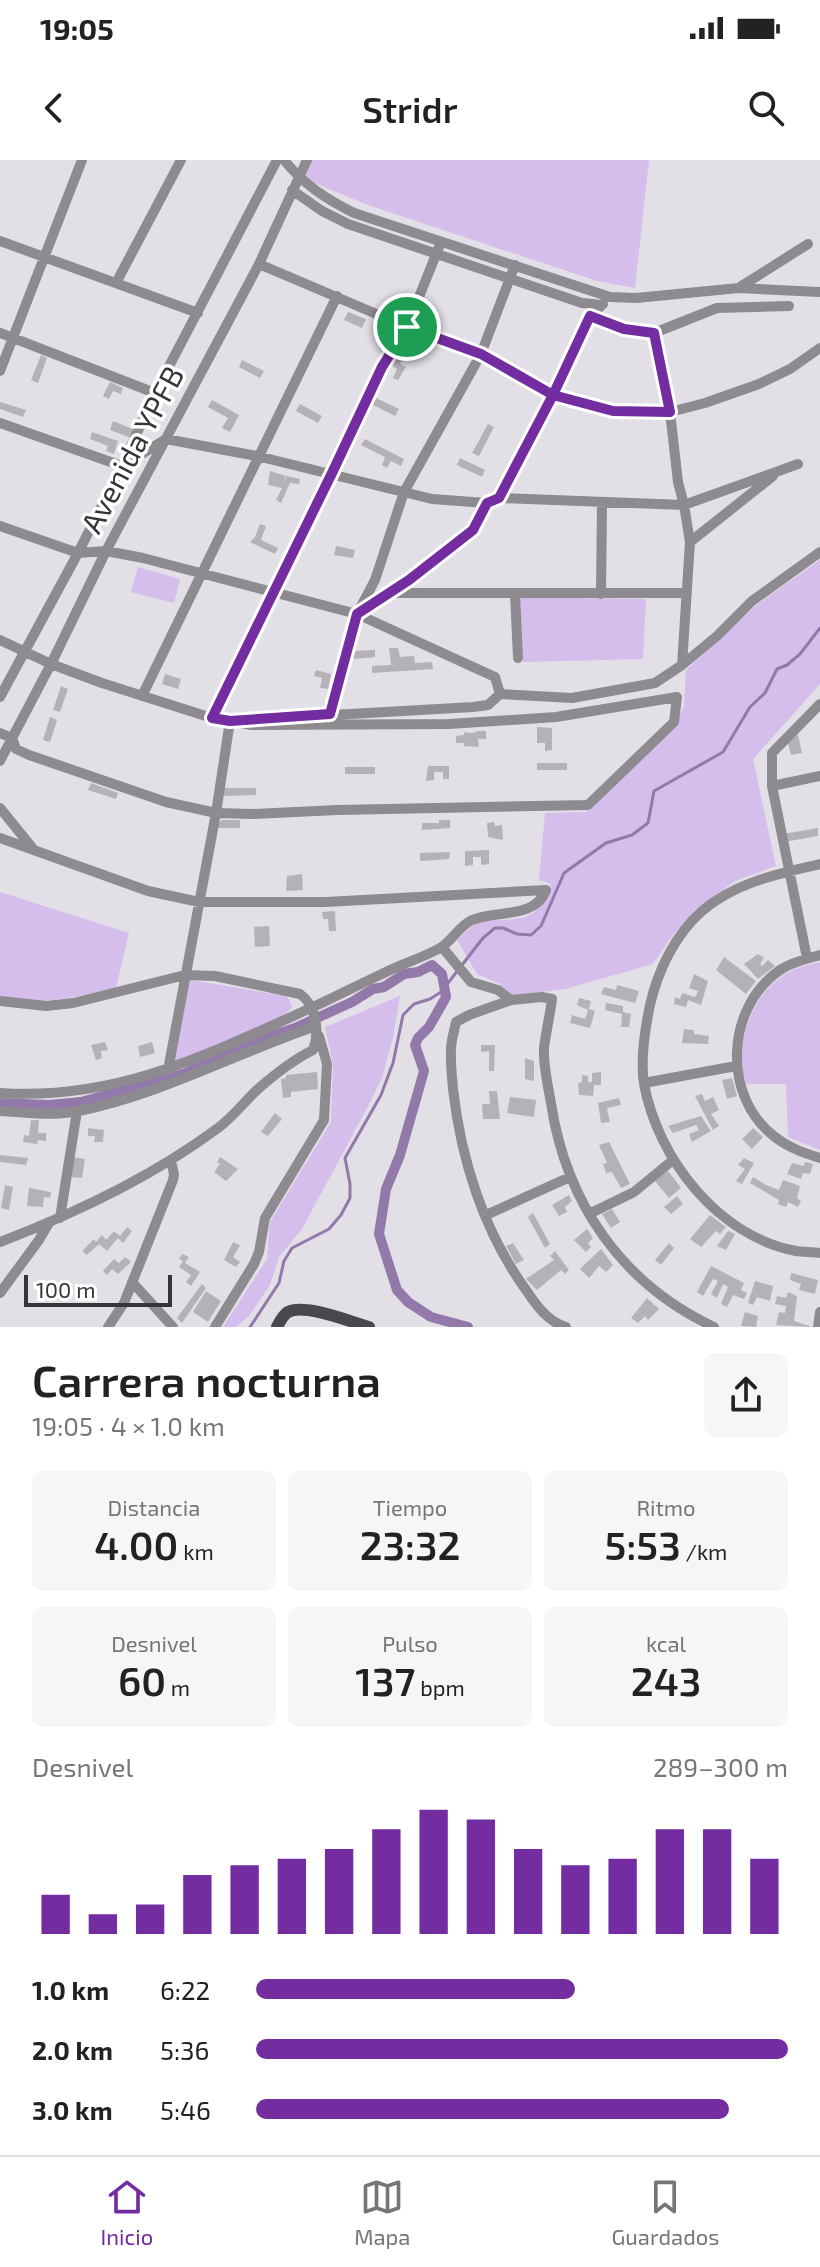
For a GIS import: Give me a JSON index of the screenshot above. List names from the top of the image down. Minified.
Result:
{"streets":{"street":["Avenida YPFB"]},"scale_bar":"100 m","page":{"status":"19:05","header":"Stridr","scale":"100 m","heading":["Carrera nocturna","19:05 · 4 × 1.0 km"],"stats":[["Distancia","4.00 km"],["Tiempo","23:32"],["Ritmo","5:53 /km"],["Desnivel","60 m"],["Pulso","137 bpm"],["kcal","243"]],"chart":["Desnivel","289–300 m"],"list":[{"name":"1.0 km","note":"6:22"},{"name":"2.0 km","note":"5:36"},{"name":"3.0 km","note":"5:46"}],"tabs":["Inicio","Mapa","Guardados"]}}
